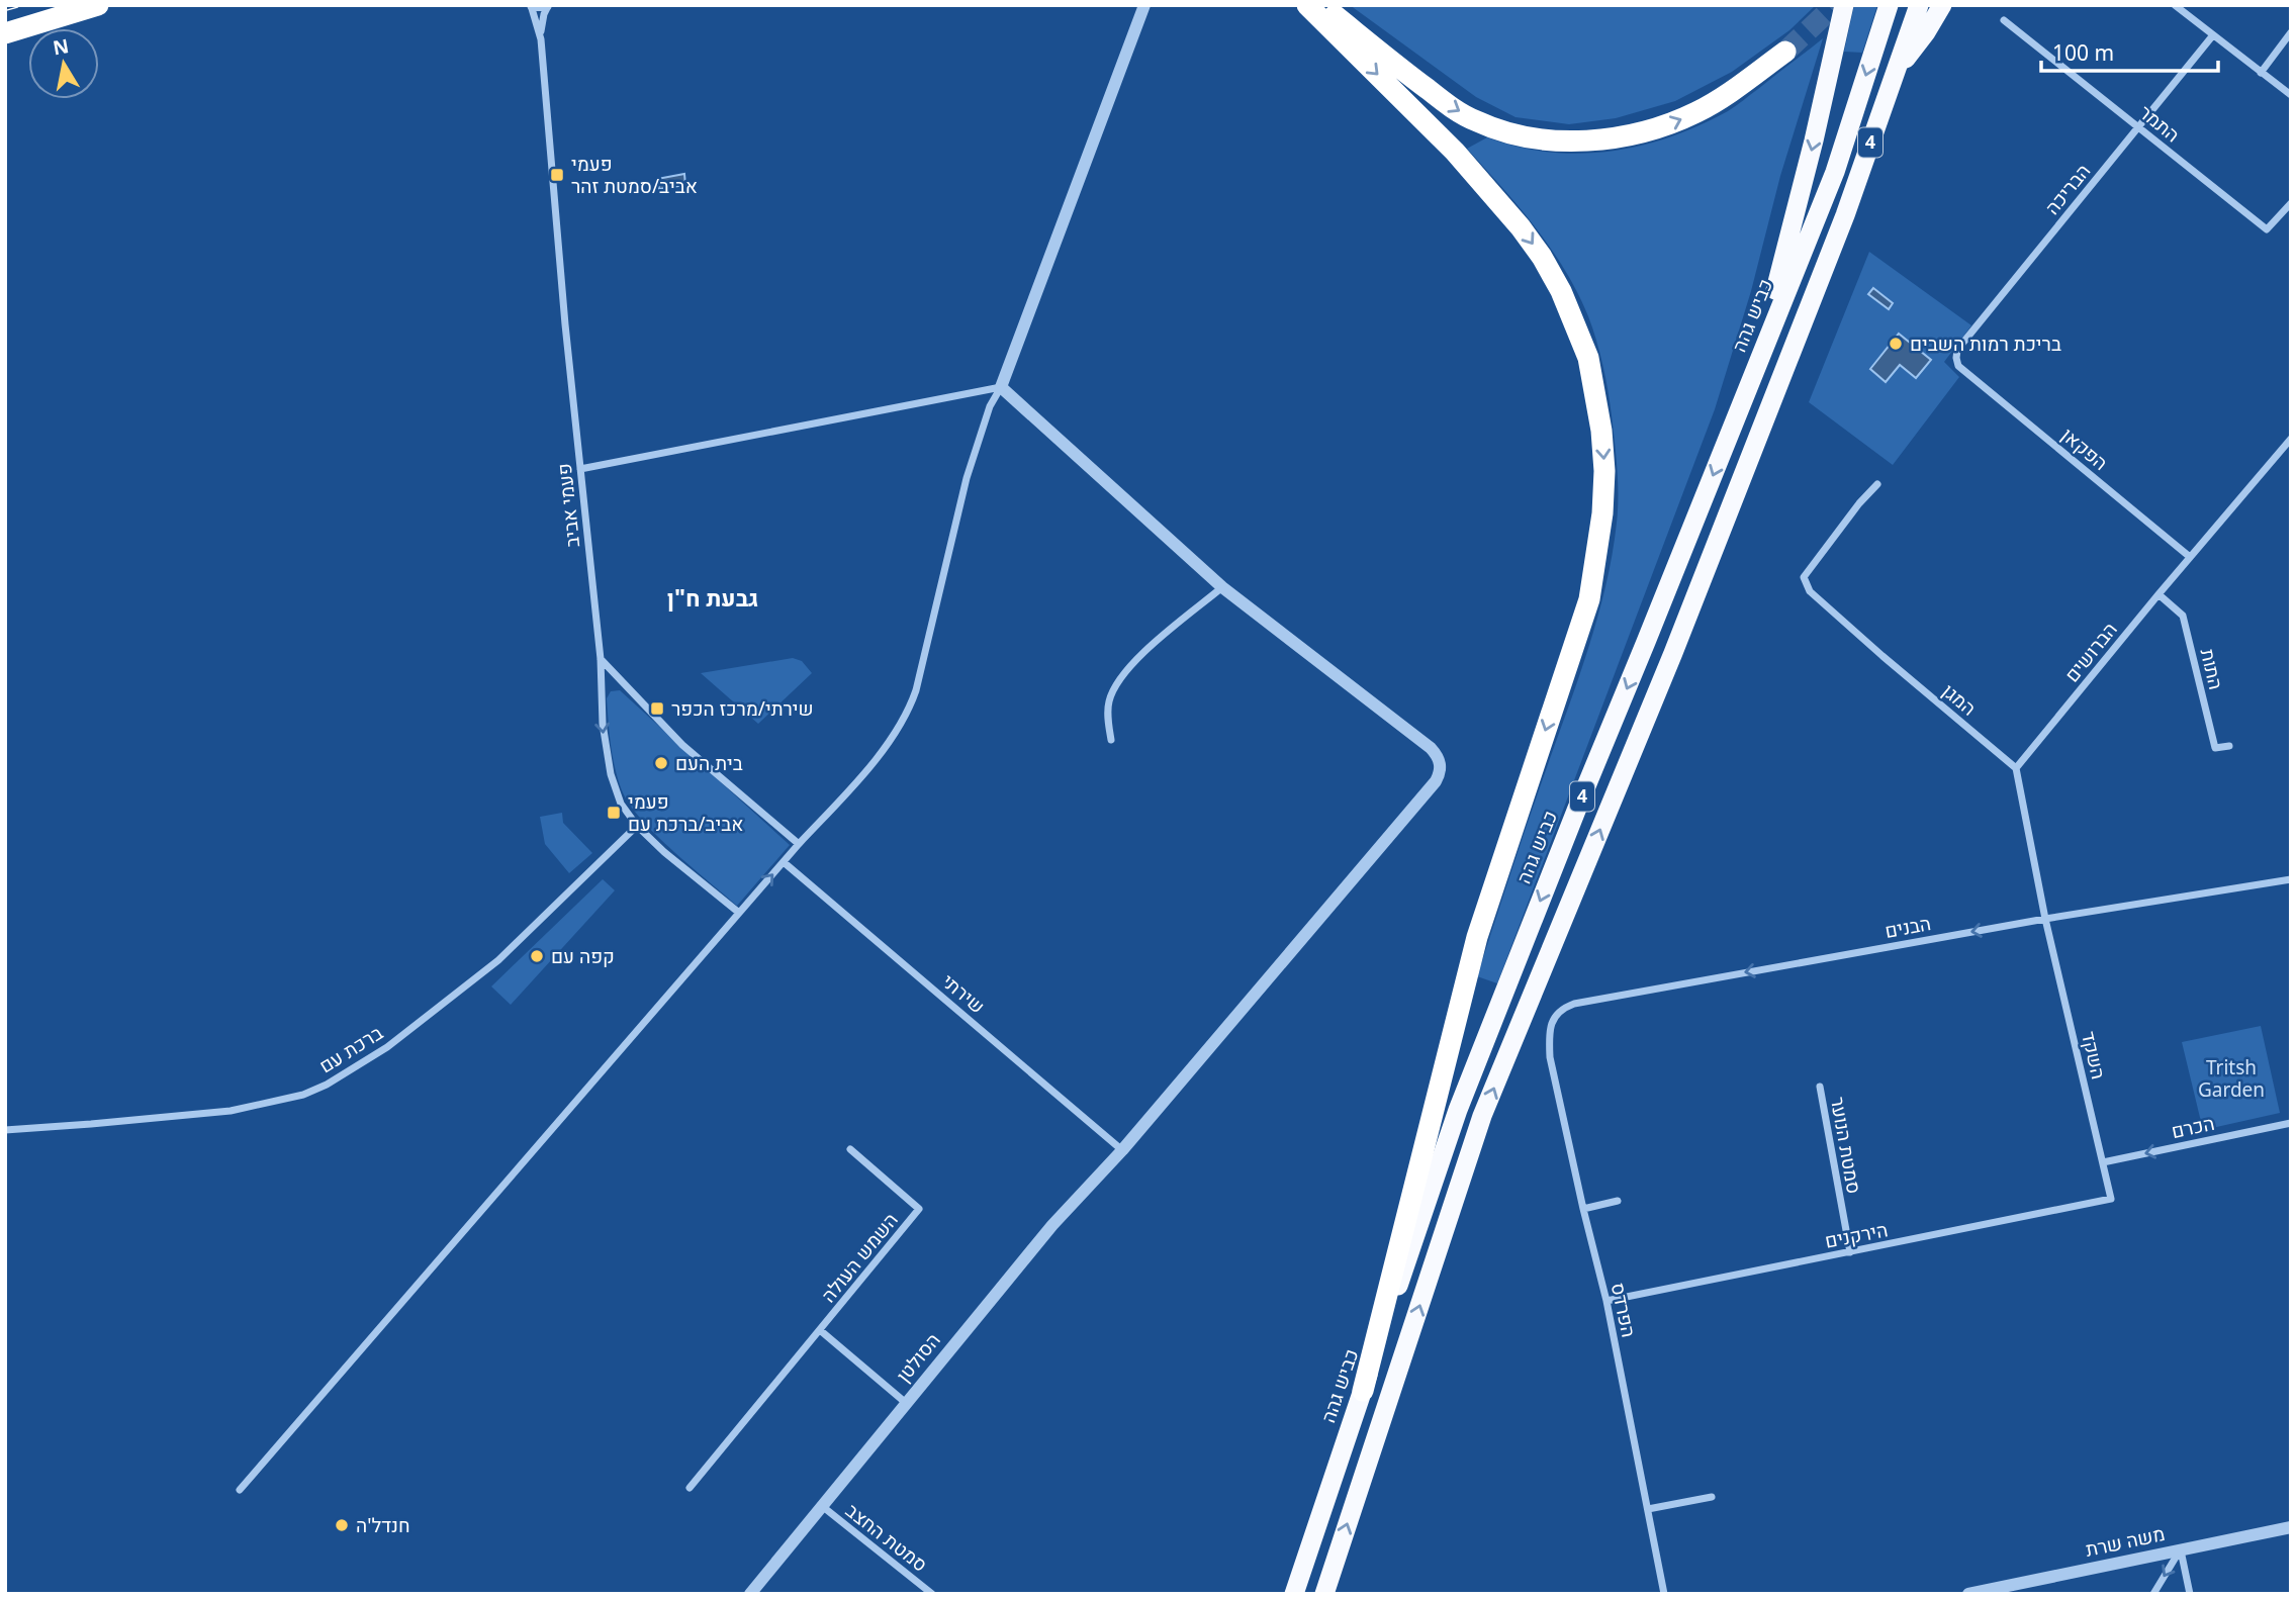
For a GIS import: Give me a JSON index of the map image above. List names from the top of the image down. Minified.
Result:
{"streets":{"highway":["4","כביש גהה"],"street":["התמר","הבריכה","הפקאן","פעמי אביב","הברושים","התות","המגן","הבנים","שירתי","ברכת עם","השקד","הכרם","סמטת הנוער","הירקנים","השמש העולה","הפרדס","הסולטן","סמטת החצב","משה שרת"]},"crossings":[["התמר","הבריכה"],["הבריכה","הפקאן"],["הפקאן","הברושים"],["פעמי אביב","ברכת עם"],["הברושים","התות"],["הברושים","המגן"],["הבנים","השקד"],["הבנים","הפרדס"],["שירתי","הסולטן"],["השקד","הכרם"],["השקד","הירקנים"],["סמטת הנוער","הירקנים"],["הירקנים","הפרדס"],["השמש העולה","הסולטן"],["הסולטן","סמטת החצב"]],"one_way":["הבנים","הכרם"],"districts":["גבעת ח\"ן"],"parks":["Tritsh Garden"],"places":{"transit":["פעמי אביב/סמטת זהר","שירתי/מרכז הכפר","פעמי אביב/ברכת עם"],"other":["בריכת רמות השבים","בית העם","קפה עם","חנדל'ה"]},"scale_bar":"100 m","north":"top"}
